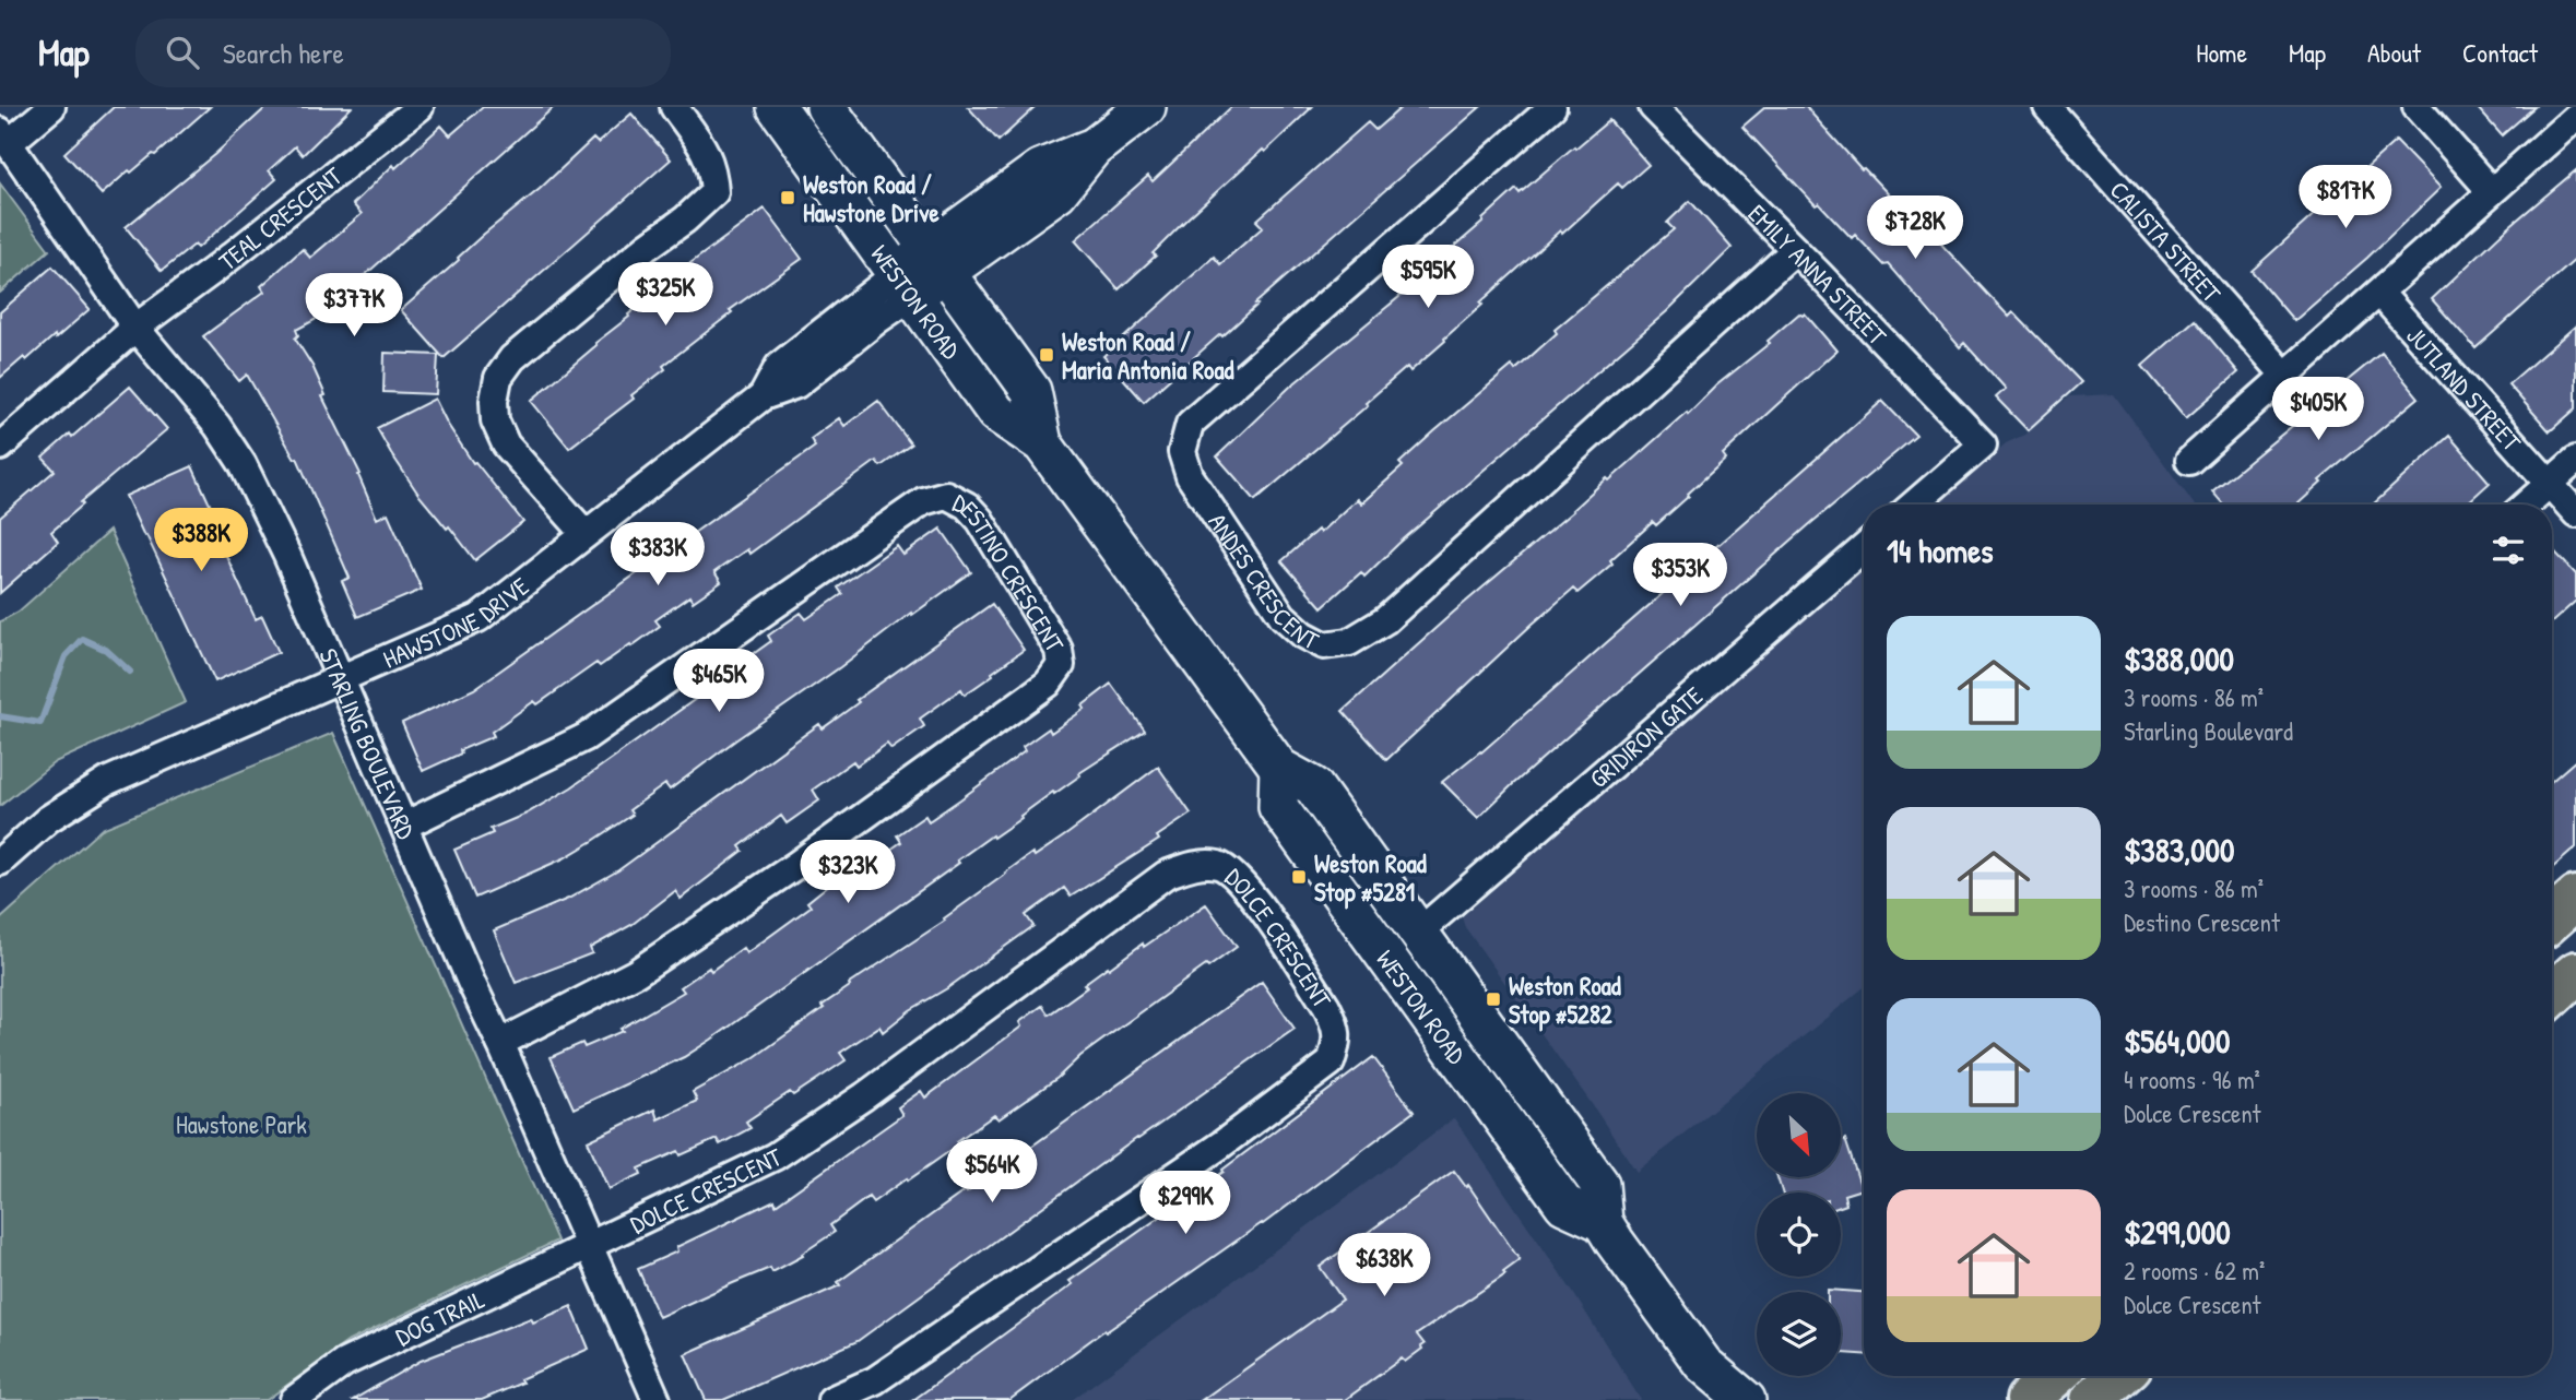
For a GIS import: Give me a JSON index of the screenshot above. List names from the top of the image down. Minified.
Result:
{"streets":{"main road":["WESTON ROAD"],"street":["TEAL CRESCENT","CALISTA STREET","EMILY ANNA STREET","JUTLAND STREET","ANDES CRESCENT","DESTINO CRESCENT","HAWSTONE DRIVE","GRIDIRON GATE","STARLING BOULEVARD","DOLCE CRESCENT","DOG TRAIL"]},"crossings":[["TEAL CRESCENT","STARLING BOULEVARD"],["EMILY ANNA STREET","ANDES CRESCENT"],["WESTON ROAD","HAWSTONE DRIVE"],["WESTON ROAD","GRIDIRON GATE"],["DESTINO CRESCENT","STARLING BOULEVARD"],["HAWSTONE DRIVE","STARLING BOULEVARD"],["STARLING BOULEVARD","DOLCE CRESCENT"],["STARLING BOULEVARD","DOG TRAIL"],["DOLCE CRESCENT","DOG TRAIL"]],"parks":["Hawstone Park"],"places":{"transit":["Weston Road / Hawstone Drive","Weston Road / Maria Antonia Road","Weston Road Stop #5281","Weston Road Stop #5282"]},"north":"bottom right","page":{"header":"Map","search":"Search here","nav":["Home","Map","About","Contact"],"price":["$817K","$728K","$595K","$325K","$377K","$405K","$388K","$383K","$353K","$465K","$323K","$564K","$299K","$638K"],"heading":"14 homes","list":[{"name":"$388,000","note":"3 rooms · 86 m² · Starling Boulevard"},{"name":"$383,000","note":"3 rooms · 86 m² · Destino Crescent"},{"name":"$564,000","note":"4 rooms · 96 m² · Dolce Crescent"},{"name":"$299,000","note":"2 rooms · 62 m² · Dolce Crescent"}]}}
